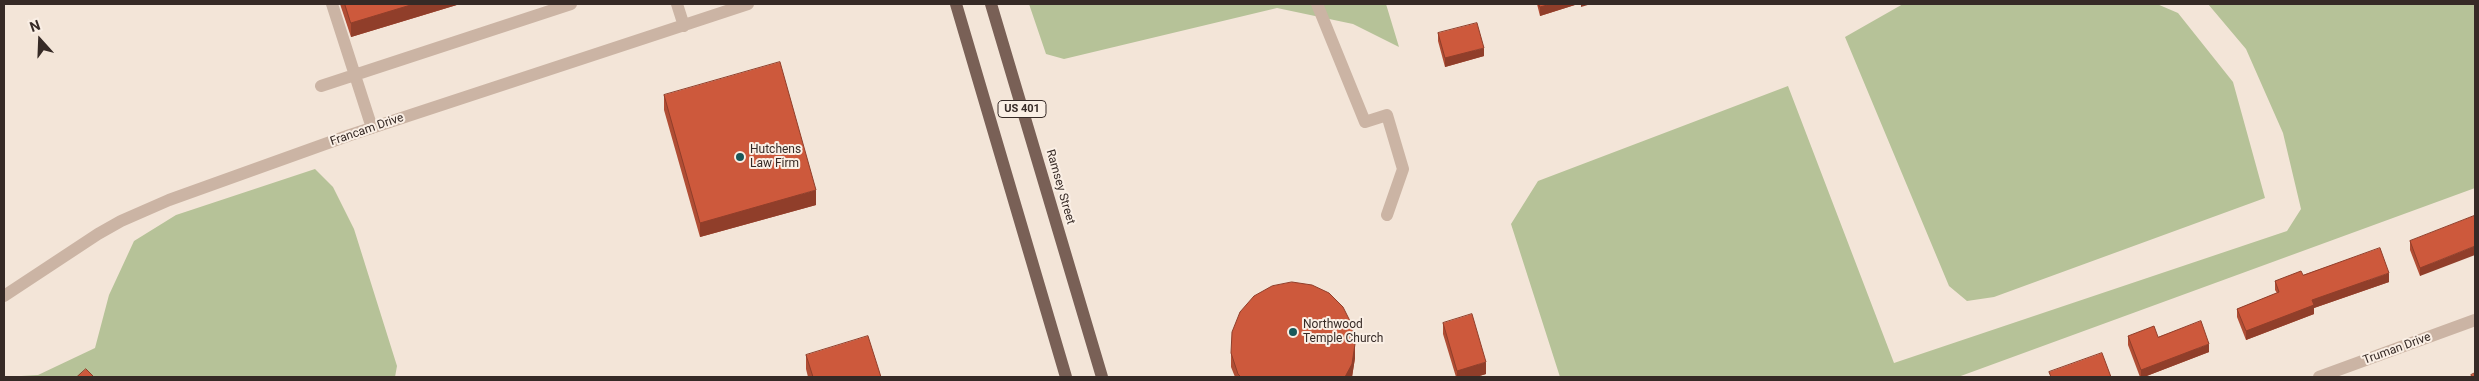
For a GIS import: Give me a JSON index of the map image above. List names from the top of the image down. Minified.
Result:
{"streets":{"main road":["US 401","Ramsey Street"],"street":["Francam Drive","Truman Drive"]},"places":["Hutchens Law Firm","Northwood Temple Church"],"north":"top"}
